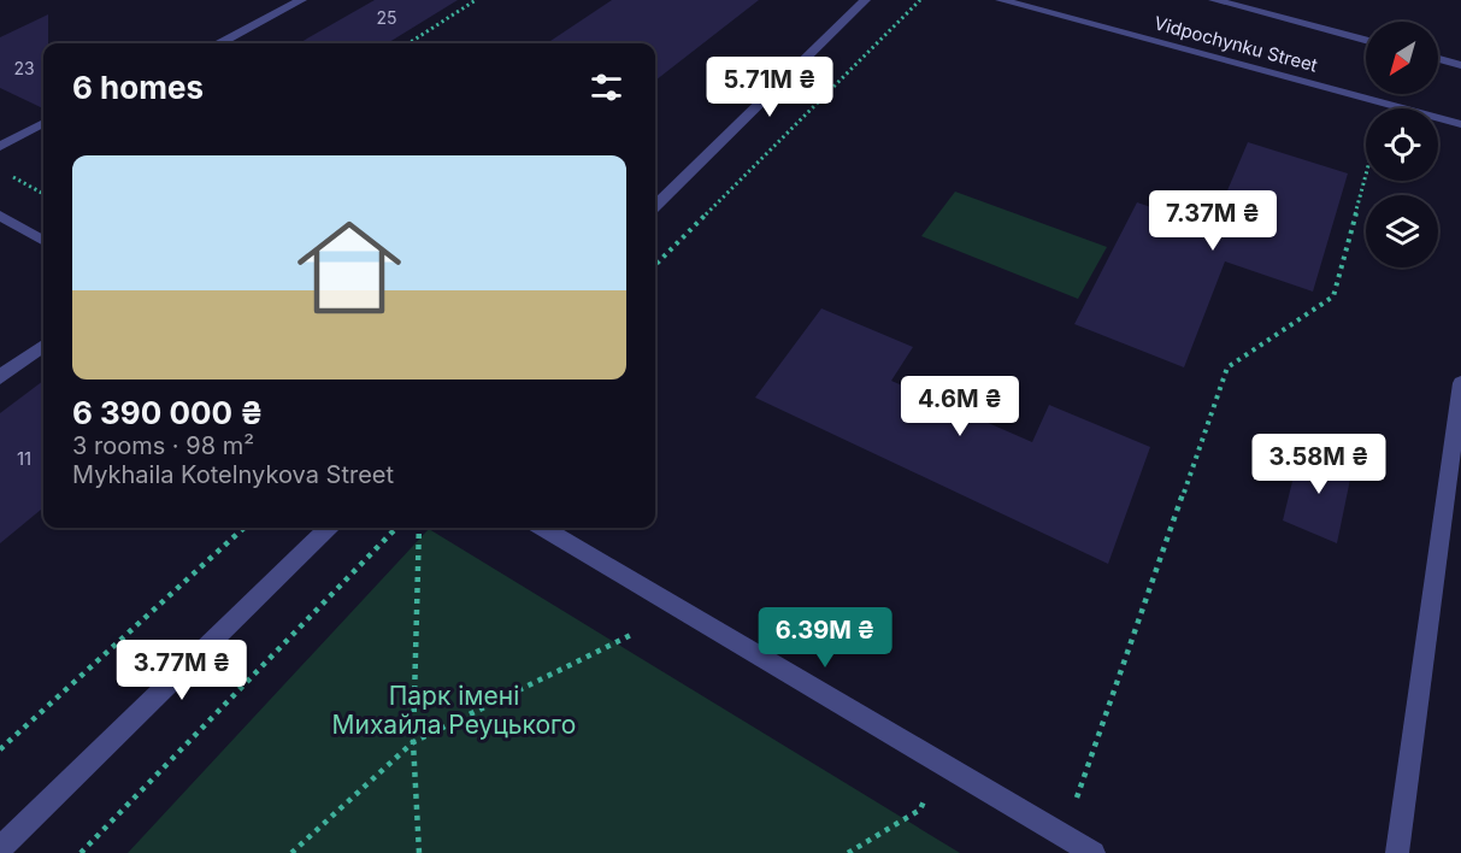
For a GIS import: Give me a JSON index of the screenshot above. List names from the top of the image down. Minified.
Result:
{"streets":{"street":["Vidpochynku Street"]},"parks":["Парк імені Михайла Реуцького"],"house_numbers":["25","23","11"],"north":"bottom left","page":{"heading":"6 homes","price":["5.71M ₴","7.37M ₴","4.6M ₴","3.58M ₴","6.39M ₴","3.77M ₴"],"list":[{"name":"6 390 000 ₴","note":"3 rooms · 98 m² · Mykhaila Kotelnykova Street"}]}}
